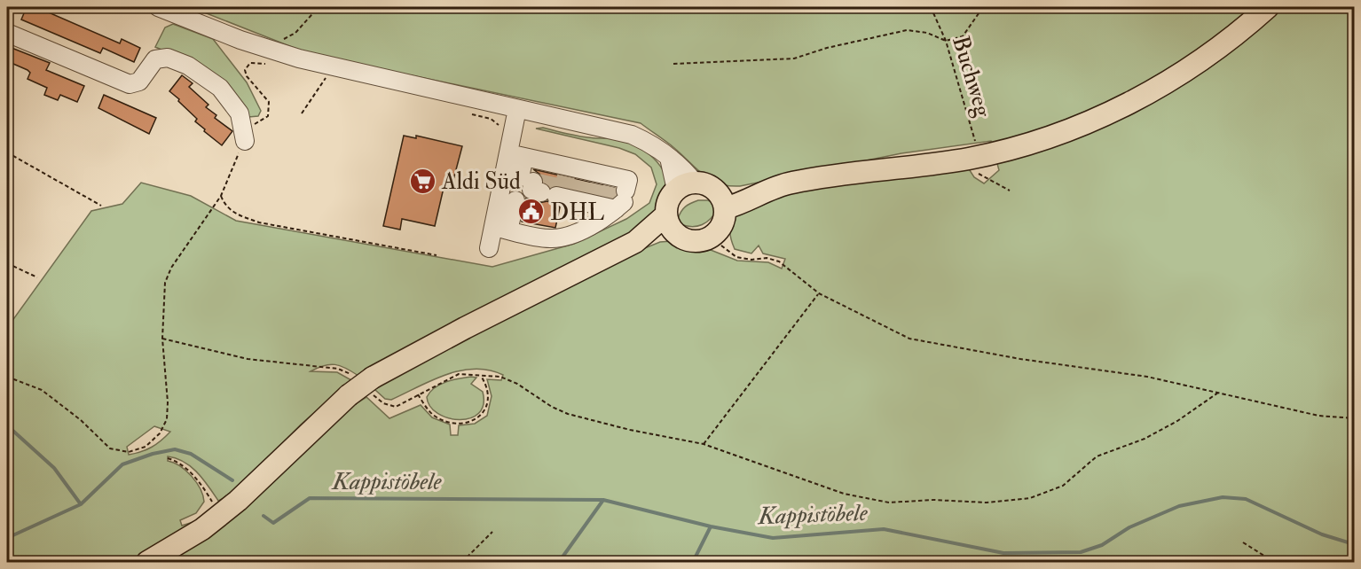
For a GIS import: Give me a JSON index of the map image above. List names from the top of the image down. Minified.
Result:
{"streets":{"path":["Buchweg"]},"water":["Kappistöbele"],"places":{"supermarket":["Aldi Süd"],"public building":["DHL"]}}
